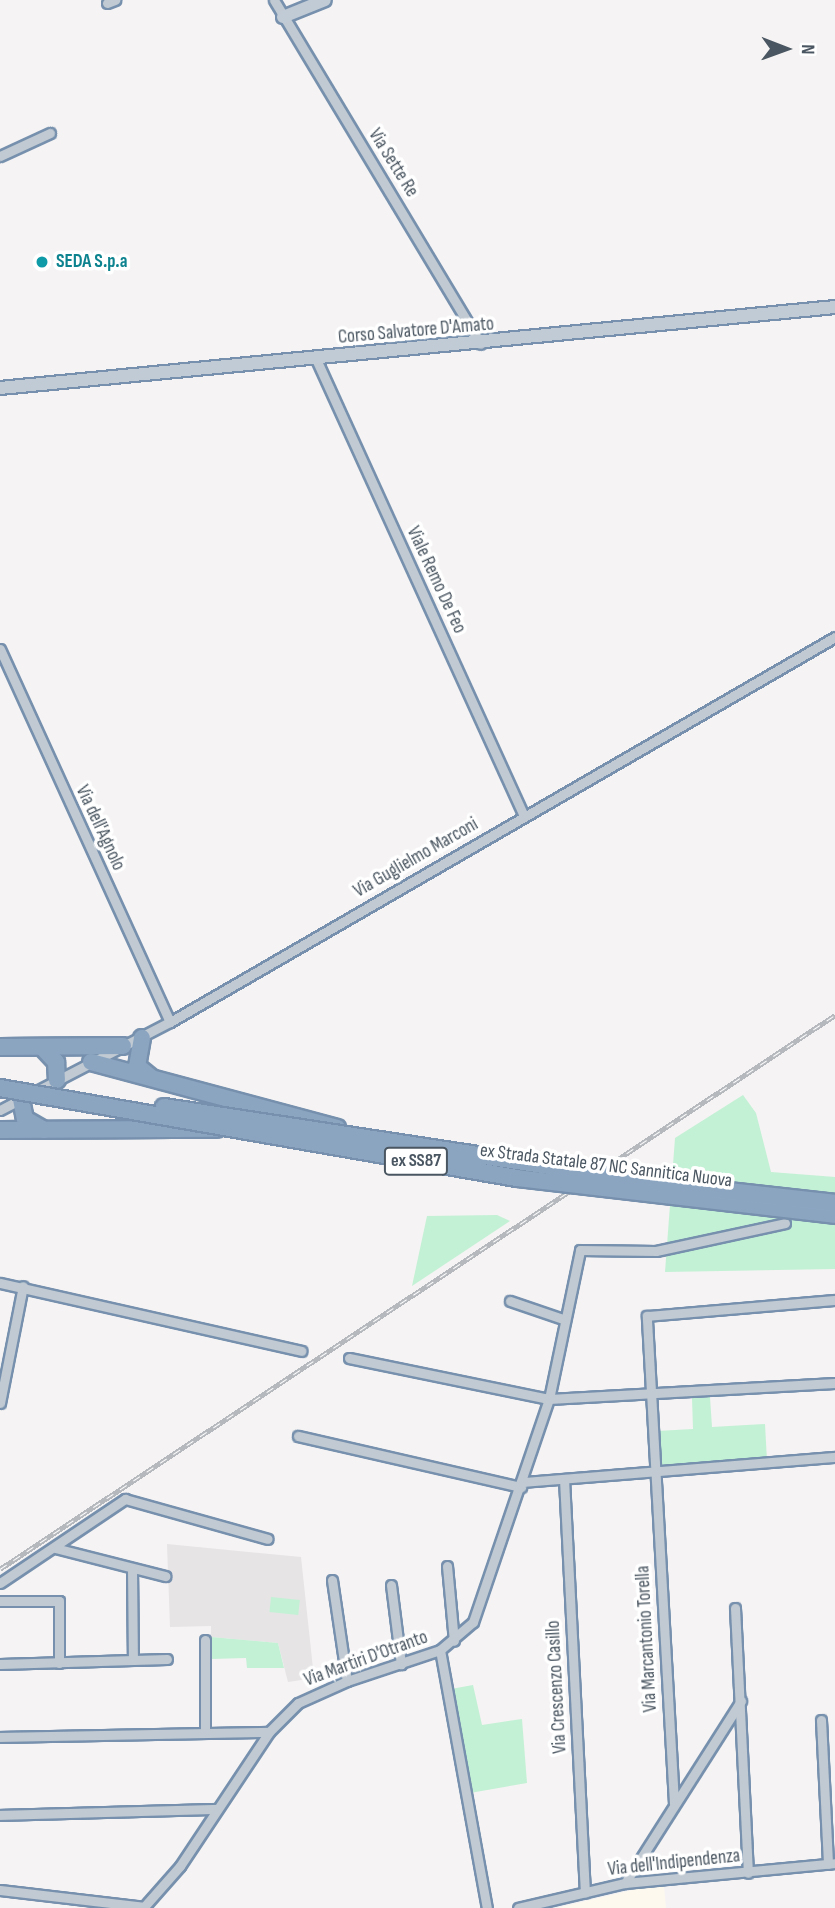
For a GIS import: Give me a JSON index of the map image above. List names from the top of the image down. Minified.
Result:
{"streets":{"highway":["ex SS87","ex Strada Statale 87 NC Sannitica Nuova"],"street":["Via Sette Re","Corso Salvatore D'Amato","Viale Remo De Feo","Via dell'Agnolo","Via Guglielmo Marconi","Via Marcantonio Torella","Via Martiri D'Otranto","Via Crescenzo Casillo","Via dell'Indipendenza"]},"crossings":[["Via Sette Re","Corso Salvatore D'Amato"],["Corso Salvatore D'Amato","Viale Remo De Feo"],["Viale Remo De Feo","Via Guglielmo Marconi"],["Via dell'Agnolo","Via Guglielmo Marconi"],["Via Crescenzo Casillo","Via dell'Indipendenza"]],"places":["SEDA S.p.a"],"north":"right"}
